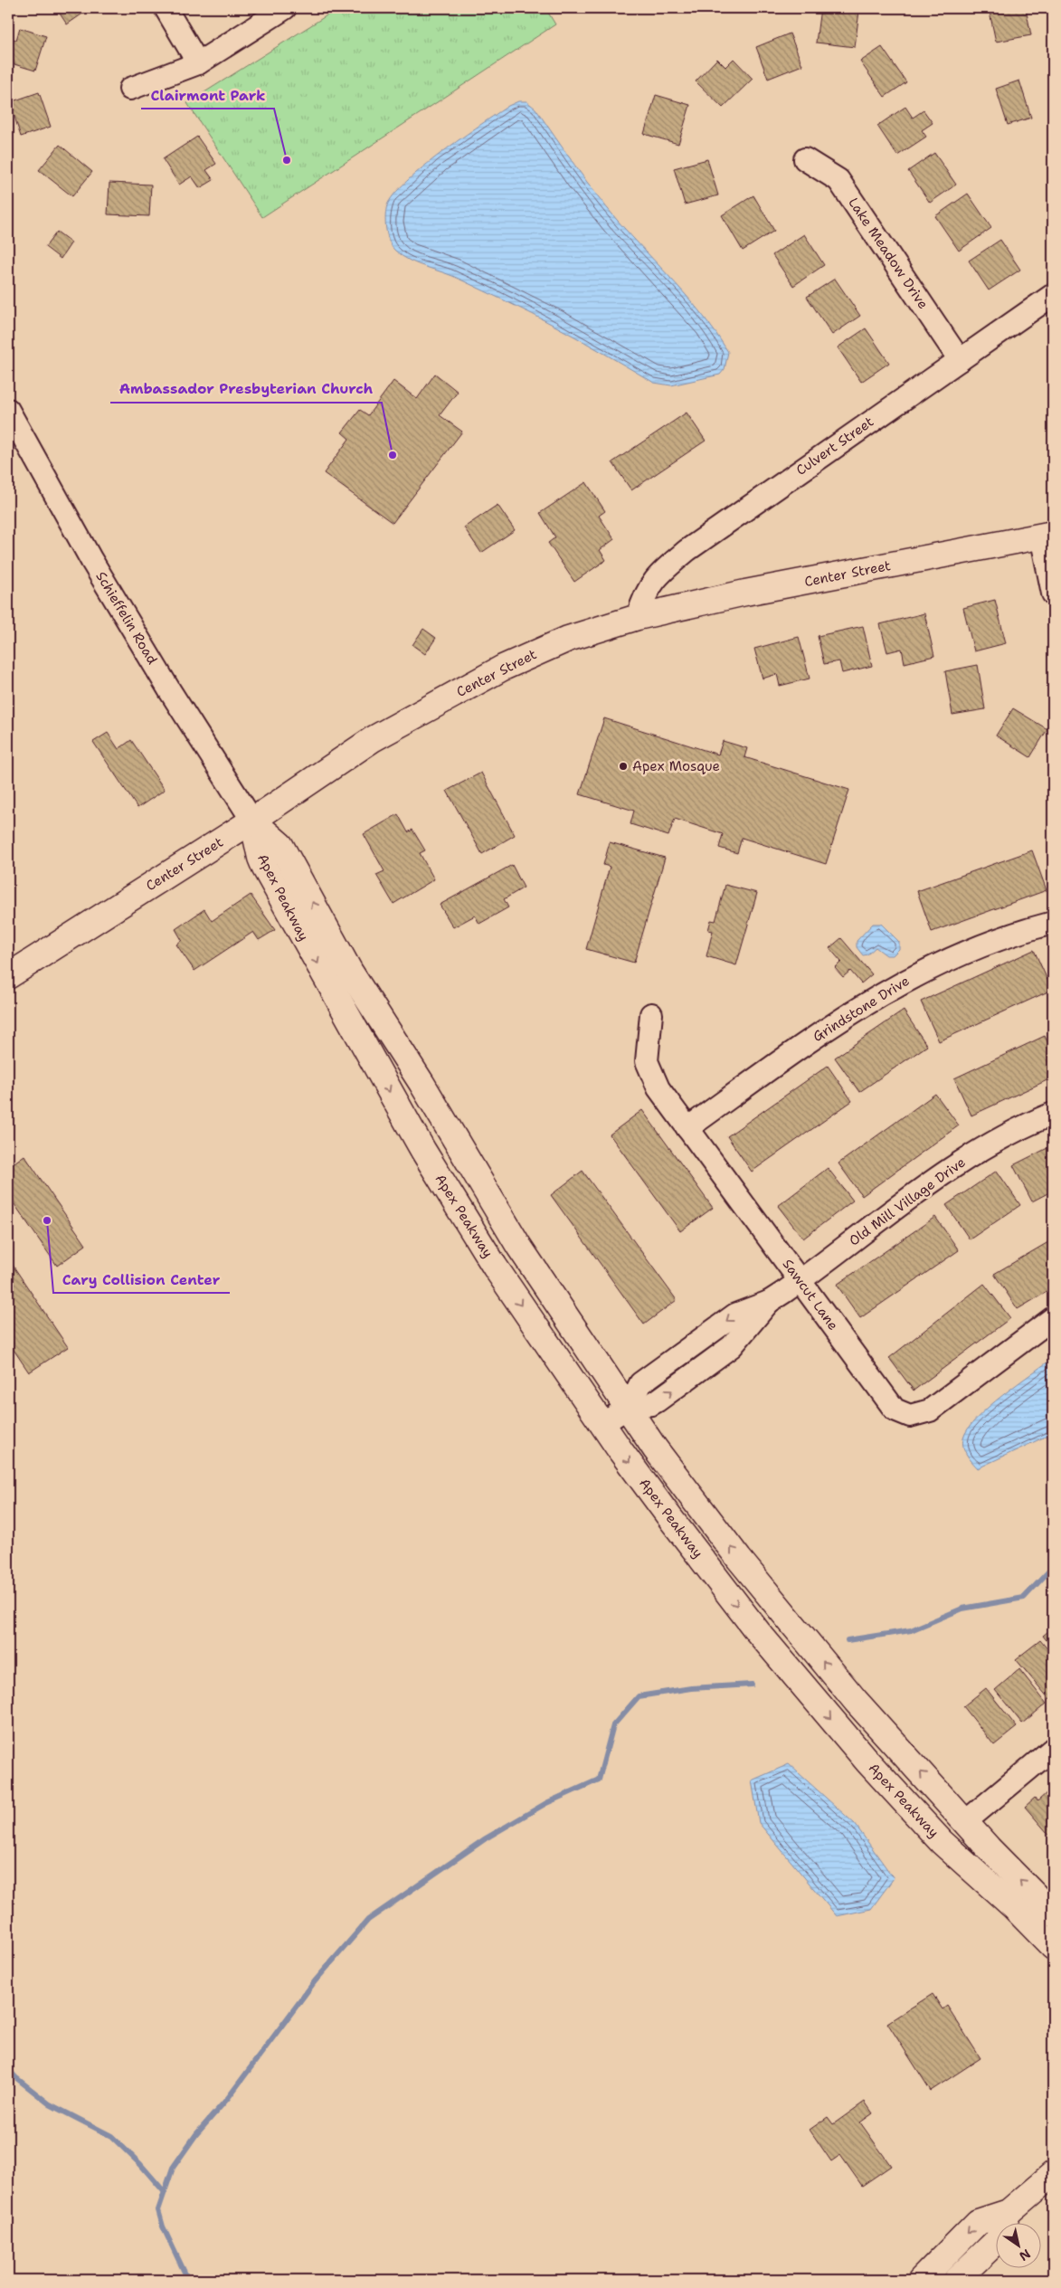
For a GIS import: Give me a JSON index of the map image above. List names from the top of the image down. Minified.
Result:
{"streets":{"main road":["Center Street","Apex Peakway"],"street":["Lake Meadow Drive","Culvert Street","Schieffelin Road","Grindstone Drive","Old Mill Village Drive","Sawcut Lane"]},"crossings":[["Lake Meadow Drive","Culvert Street"],["Culvert Street","Center Street"],["Center Street","Schieffelin Road"],["Center Street","Apex Peakway"],["Schieffelin Road","Apex Peakway"],["Apex Peakway","Old Mill Village Drive"],["Grindstone Drive","Sawcut Lane"],["Old Mill Village Drive","Sawcut Lane"]],"places":["Clairmont Park","Ambassador Presbyterian Church","Apex Mosque","Cary Collision Center"],"north":"bottom right"}
